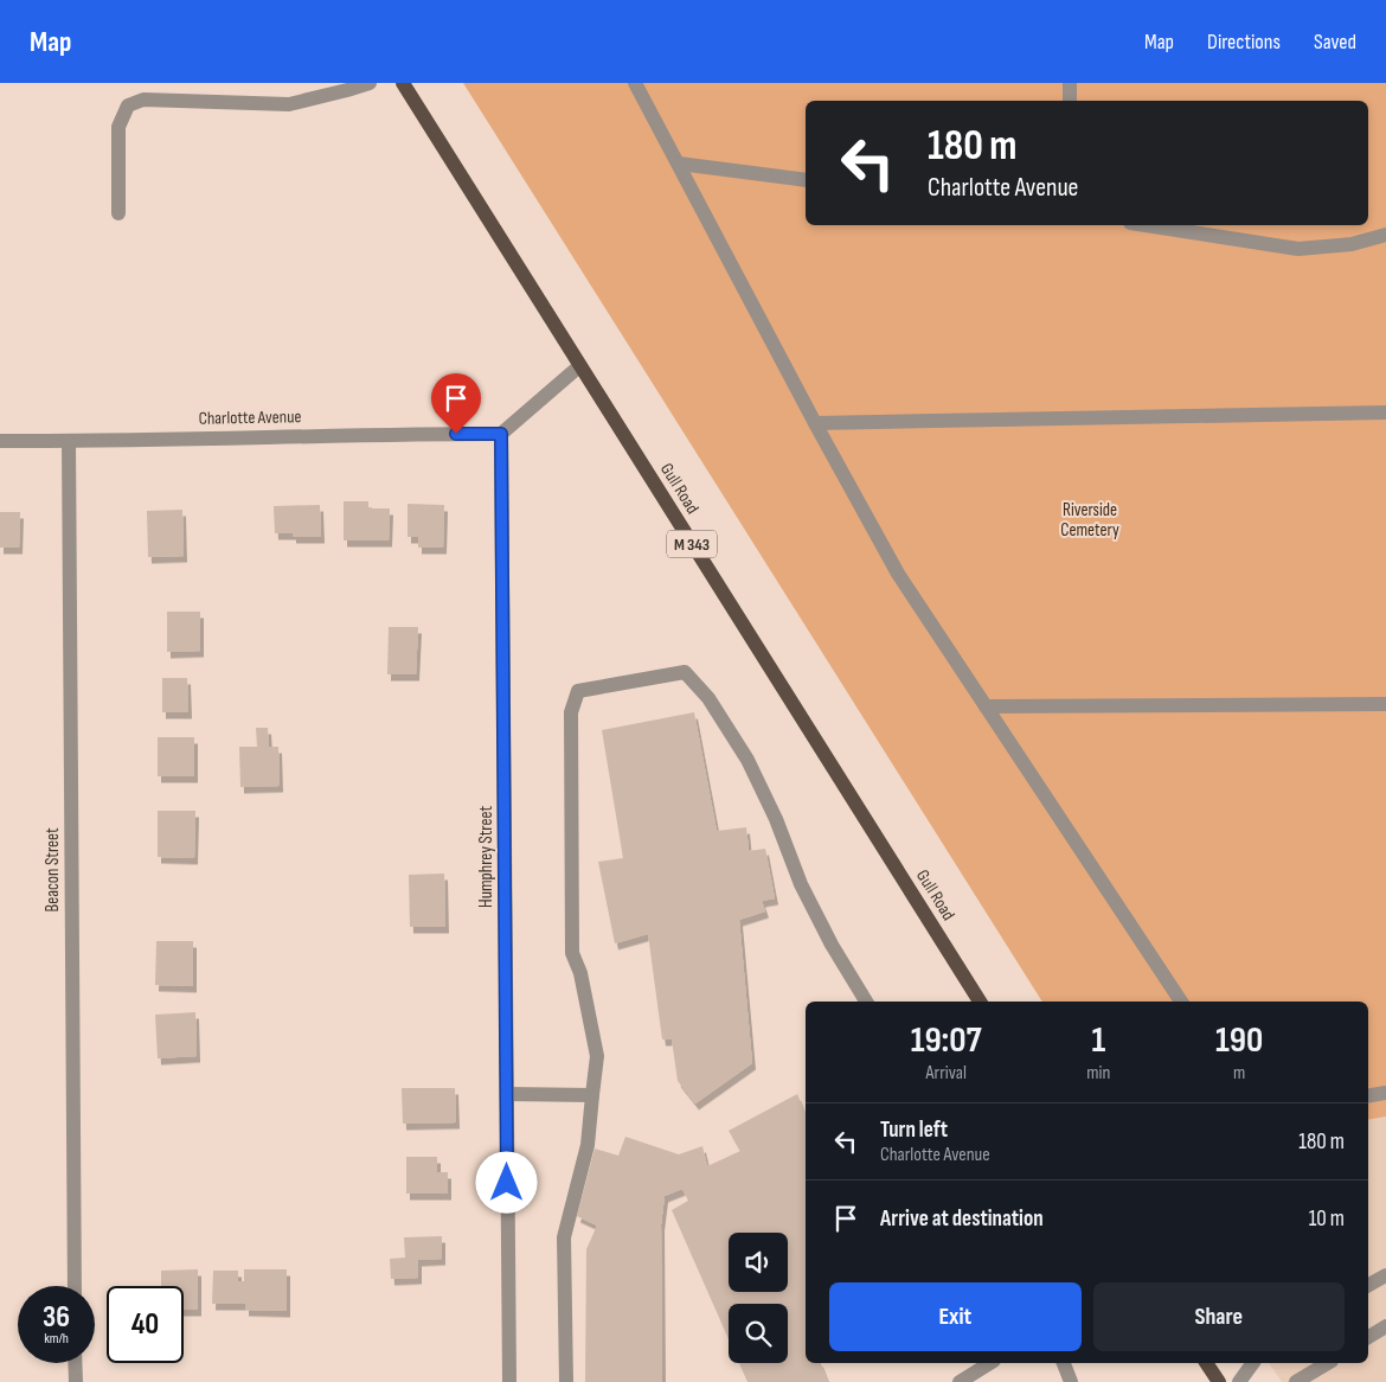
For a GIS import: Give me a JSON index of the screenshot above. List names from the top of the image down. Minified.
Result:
{"streets":{"main road":["Gull Road","M 343"],"street":["Charlotte Avenue","Humphrey Street","Beacon Street"]},"crossings":[["Charlotte Avenue","Humphrey Street"],["Charlotte Avenue","Beacon Street"]],"parks":["Riverside Cemetery"],"page":{"header":"Map","nav":["Map","Directions","Saved"],"turn":["180 m","Charlotte Avenue"],"eta":["19:07","Arrival","1","min","190","m"],"list":[{"name":"Turn left","note":"Charlotte Avenue","value":"180 m"},{"name":"Arrive at destination","value":"10 m"}],"buttons":["Exit","Share"],"speed":"36 km/h","limit":"40"}}
